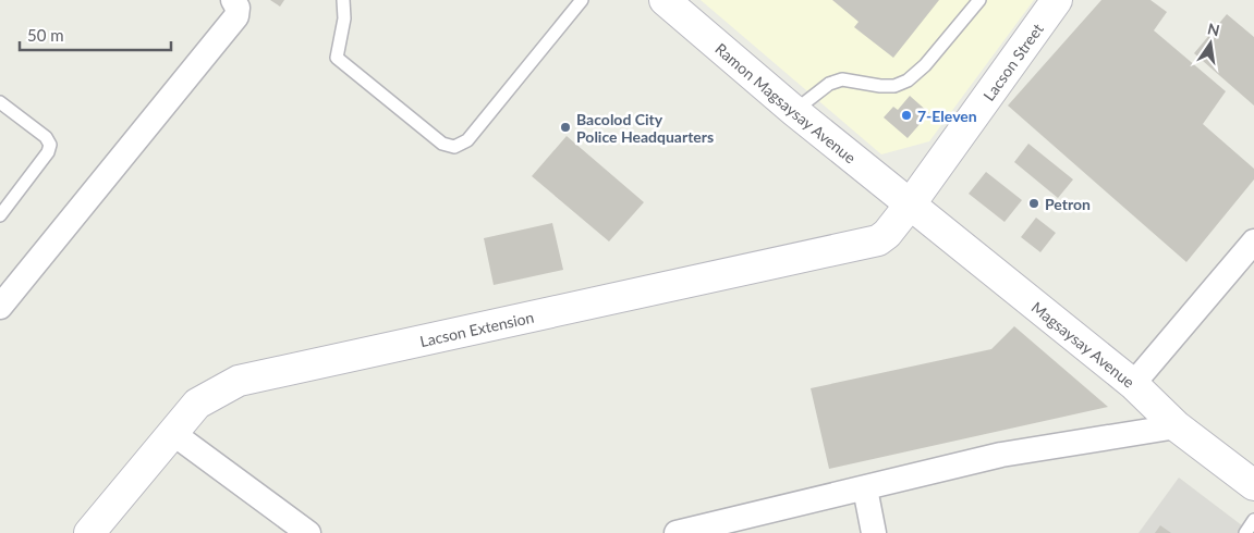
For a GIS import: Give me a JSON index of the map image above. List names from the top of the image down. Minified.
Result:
{"streets":{"main road":["Lacson Street","Ramon Magsaysay Avenue","Lacson Extension","Magsaysay Avenue"]},"crossings":[["Lacson Street","Ramon Magsaysay Avenue"],["Lacson Street","Lacson Extension"],["Lacson Street","Magsaysay Avenue"],["Ramon Magsaysay Avenue","Lacson Extension"],["Ramon Magsaysay Avenue","Magsaysay Avenue"],["Lacson Extension","Magsaysay Avenue"]],"places":["7-Eleven","Bacolod City Police Headquarters","Petron"],"scale_bar":"50 m","north":"top"}
